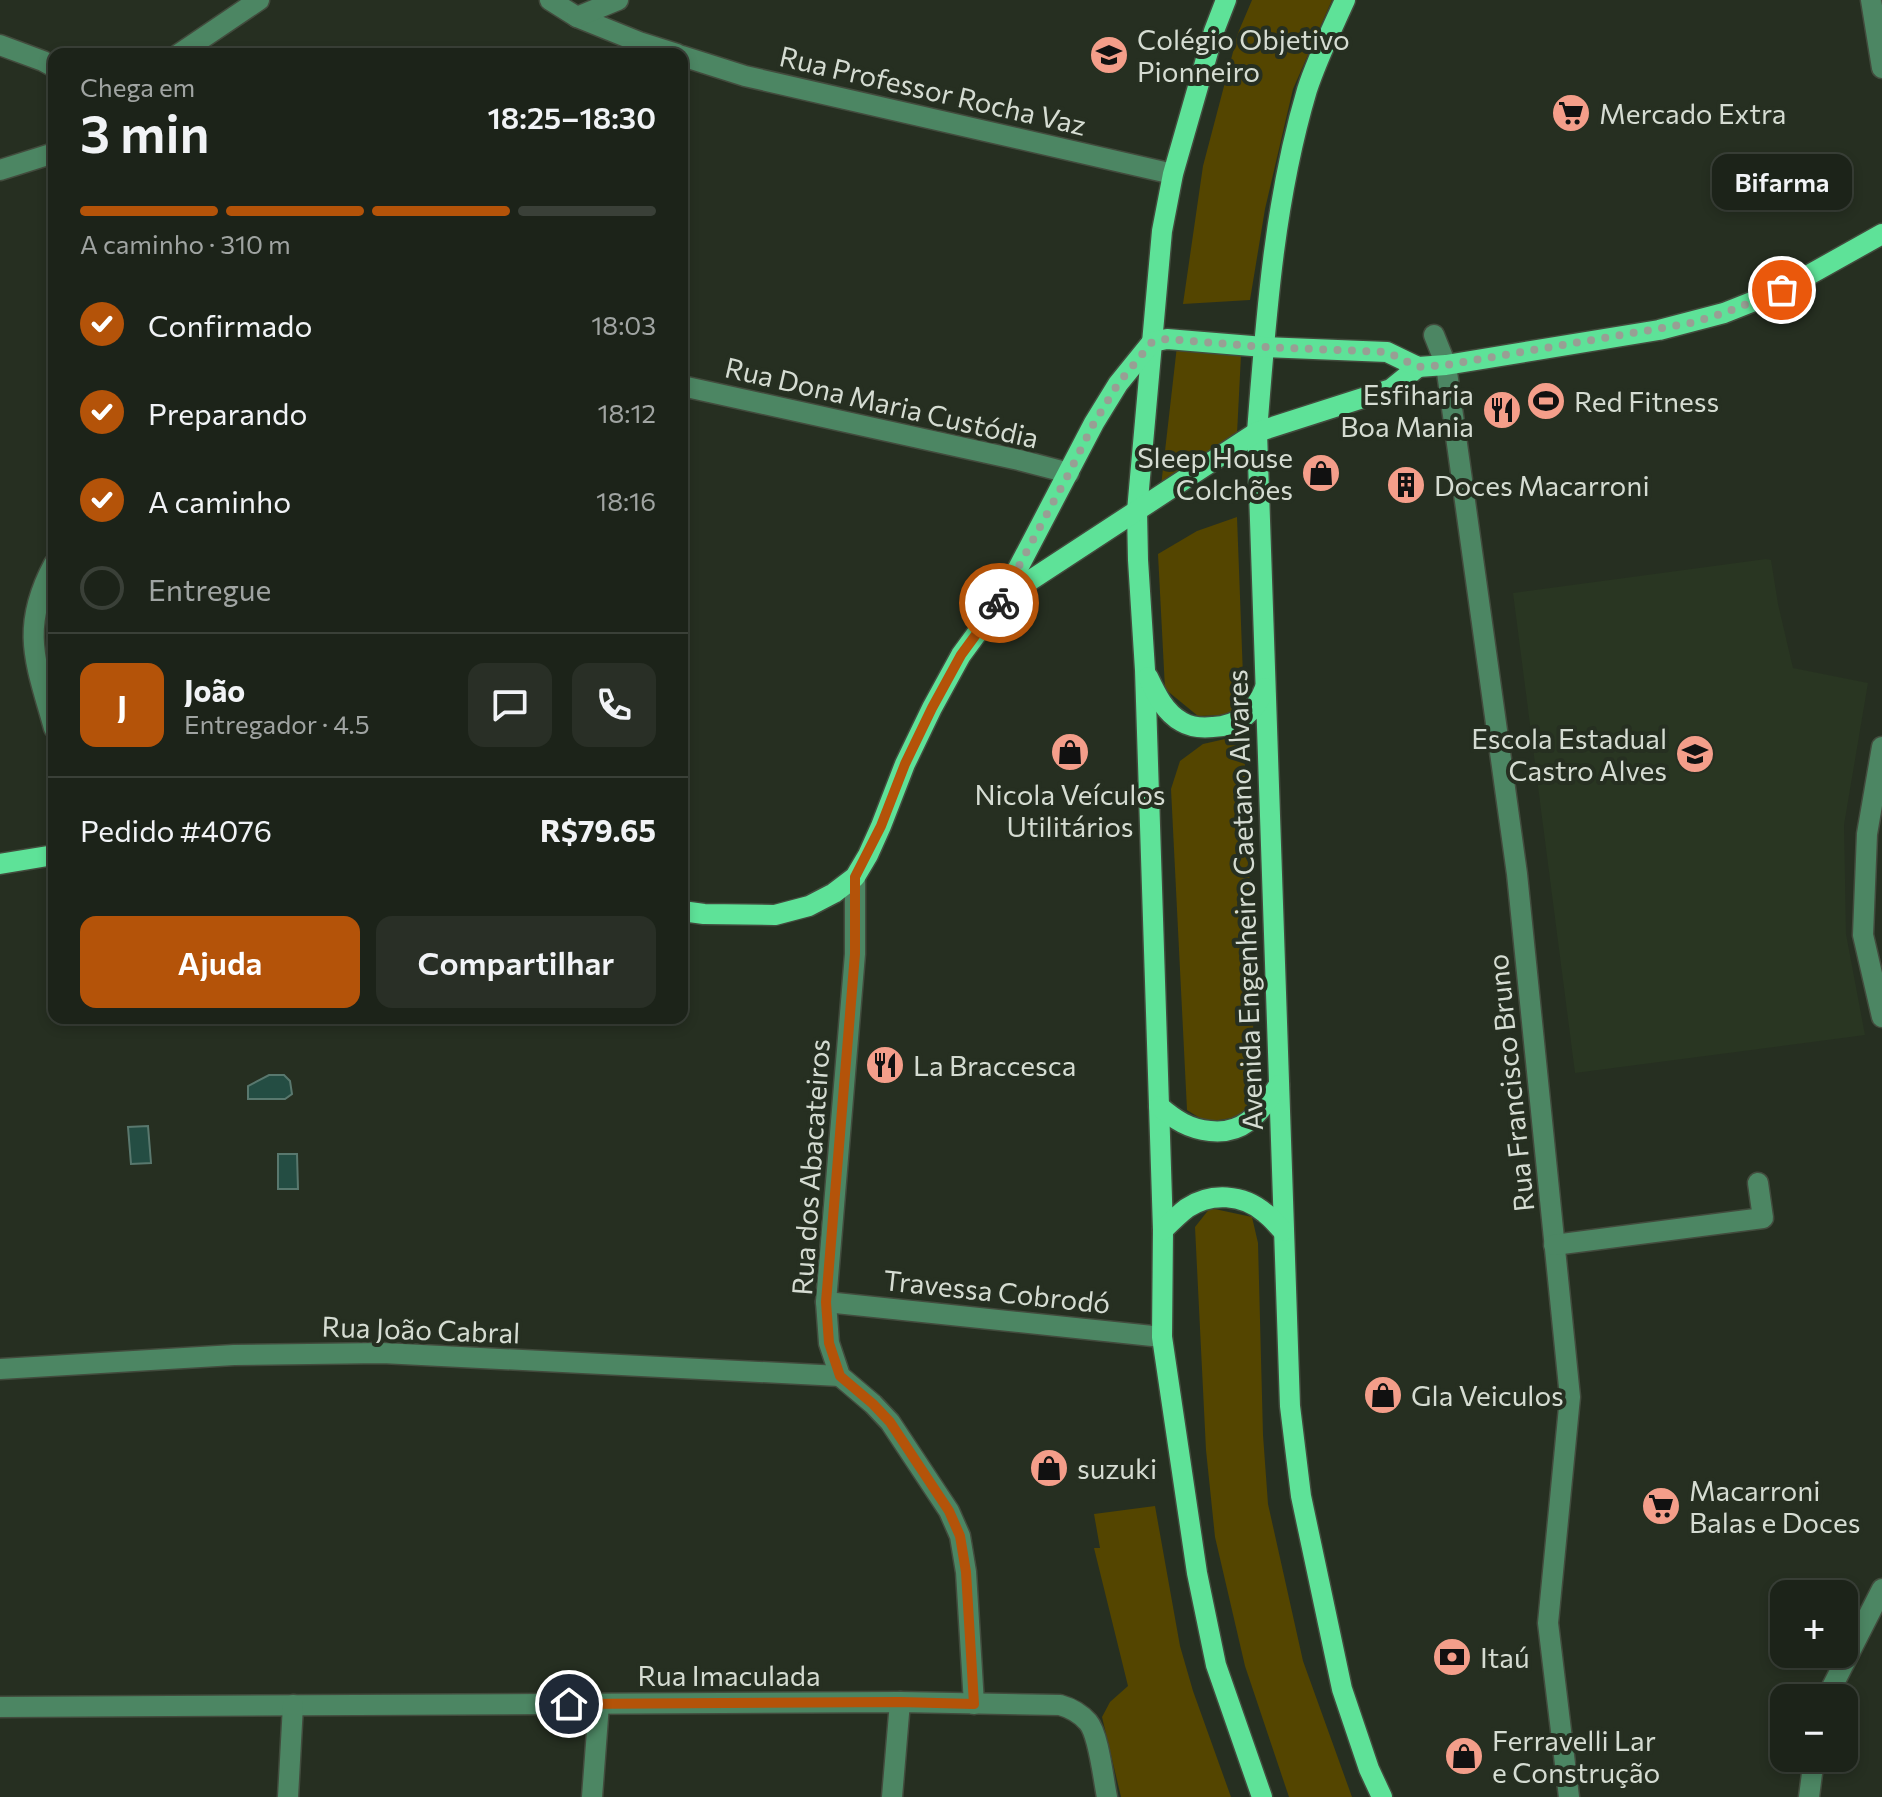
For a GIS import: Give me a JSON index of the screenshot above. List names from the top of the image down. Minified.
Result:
{"streets":{"main road":["Avenida Engenheiro Caetano Alvares"],"street":["Rua Professor Rocha Vaz","Rua Dona Maria Custódia","Rua Francisco Bruno","Rua dos Abacateiros","Travessa Cobrodó","Rua João Cabral","Rua Imaculada"]},"crossings":[["Rua dos Abacateiros","Travessa Cobrodó"],["Rua dos Abacateiros","Rua João Cabral"]],"places":{"school or university":["Colégio Objetivo Pionneiro","Escola Estadual Castro Alves"],"supermarket":["Mercado Extra","Macarroni Balas e Doces"],"other":["Bifarma"],"sports":["Red Fitness"],"restaurant":["Esfiharia Boa Mania","La Braccesca"],"shop":["Sleep House Colchões","Nicola Veículos Utilitários","Gla Veiculos","suzuki","Ferravelli Lar e Construção"],"building":["Doces Macarroni"],"bank":["Itaú"]},"page":{"heading":["3 min","Chega em","18:25–18:30"],"panel":["João","Entregador · 4.5","Pedido #4076","R$79.65"],"bubble":"Bifarma","bar":"A caminho · 310 m","list":[["Confirmado","18:03"],["Preparando","18:12"],["A caminho","18:16"],"Entregue"],"round":"J","buttons":["Ajuda","Compartilhar"],"map_buttons":["+","−"]}}
